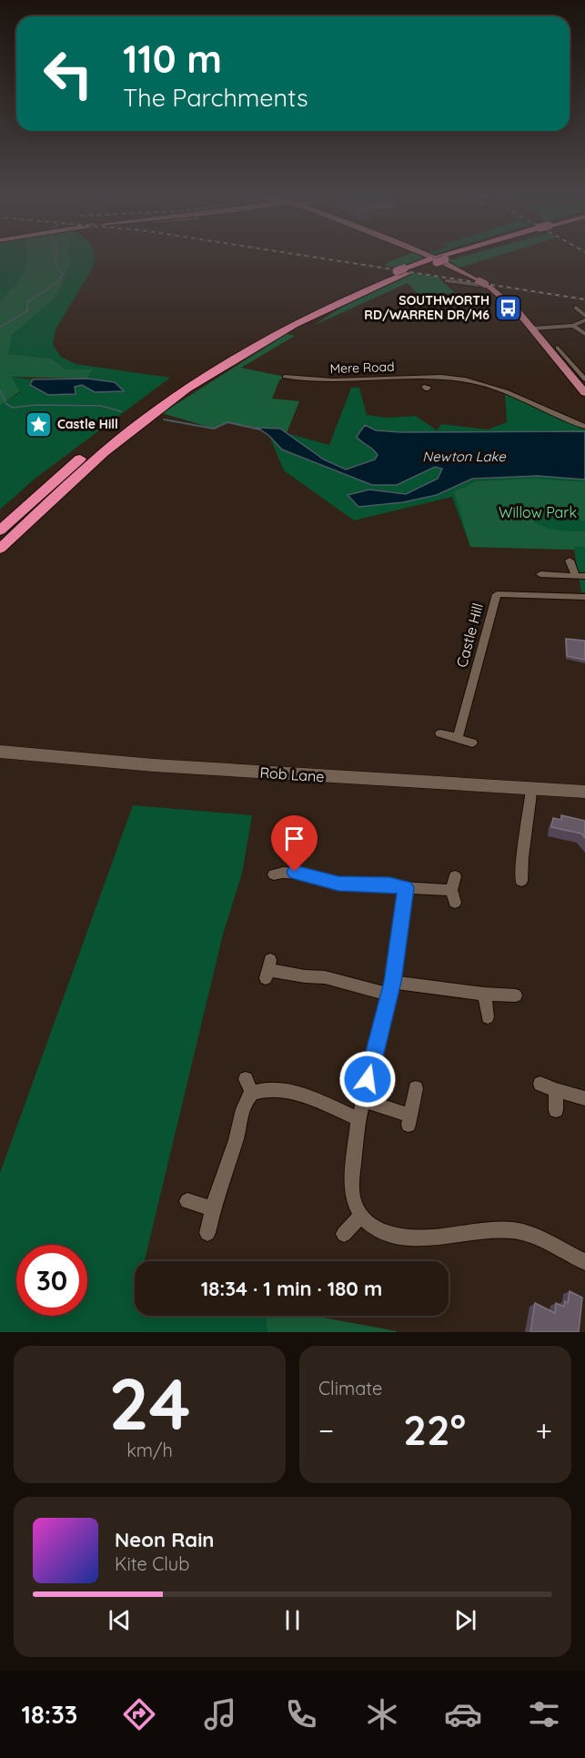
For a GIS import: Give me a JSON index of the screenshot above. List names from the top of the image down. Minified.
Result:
{"streets":{"street":["Mere Road","Castle Hill","Rob Lane"]},"water":["Newton Lake"],"parks":["Willow Park"],"places":{"bus stop":["SOUTHWORTH RD/WARREN DR/M6"],"place":["Castle Hill"]},"page":{"turn":["110 m","The Parchments"],"limit":"30","trip":"18:34 · 1 min · 180 m","tile":[["24","km/h"],"Climate"],"heat":["−","22°","+"],"song":["Neon Rain","Kite Club"],"tabs":"18:33"}}
